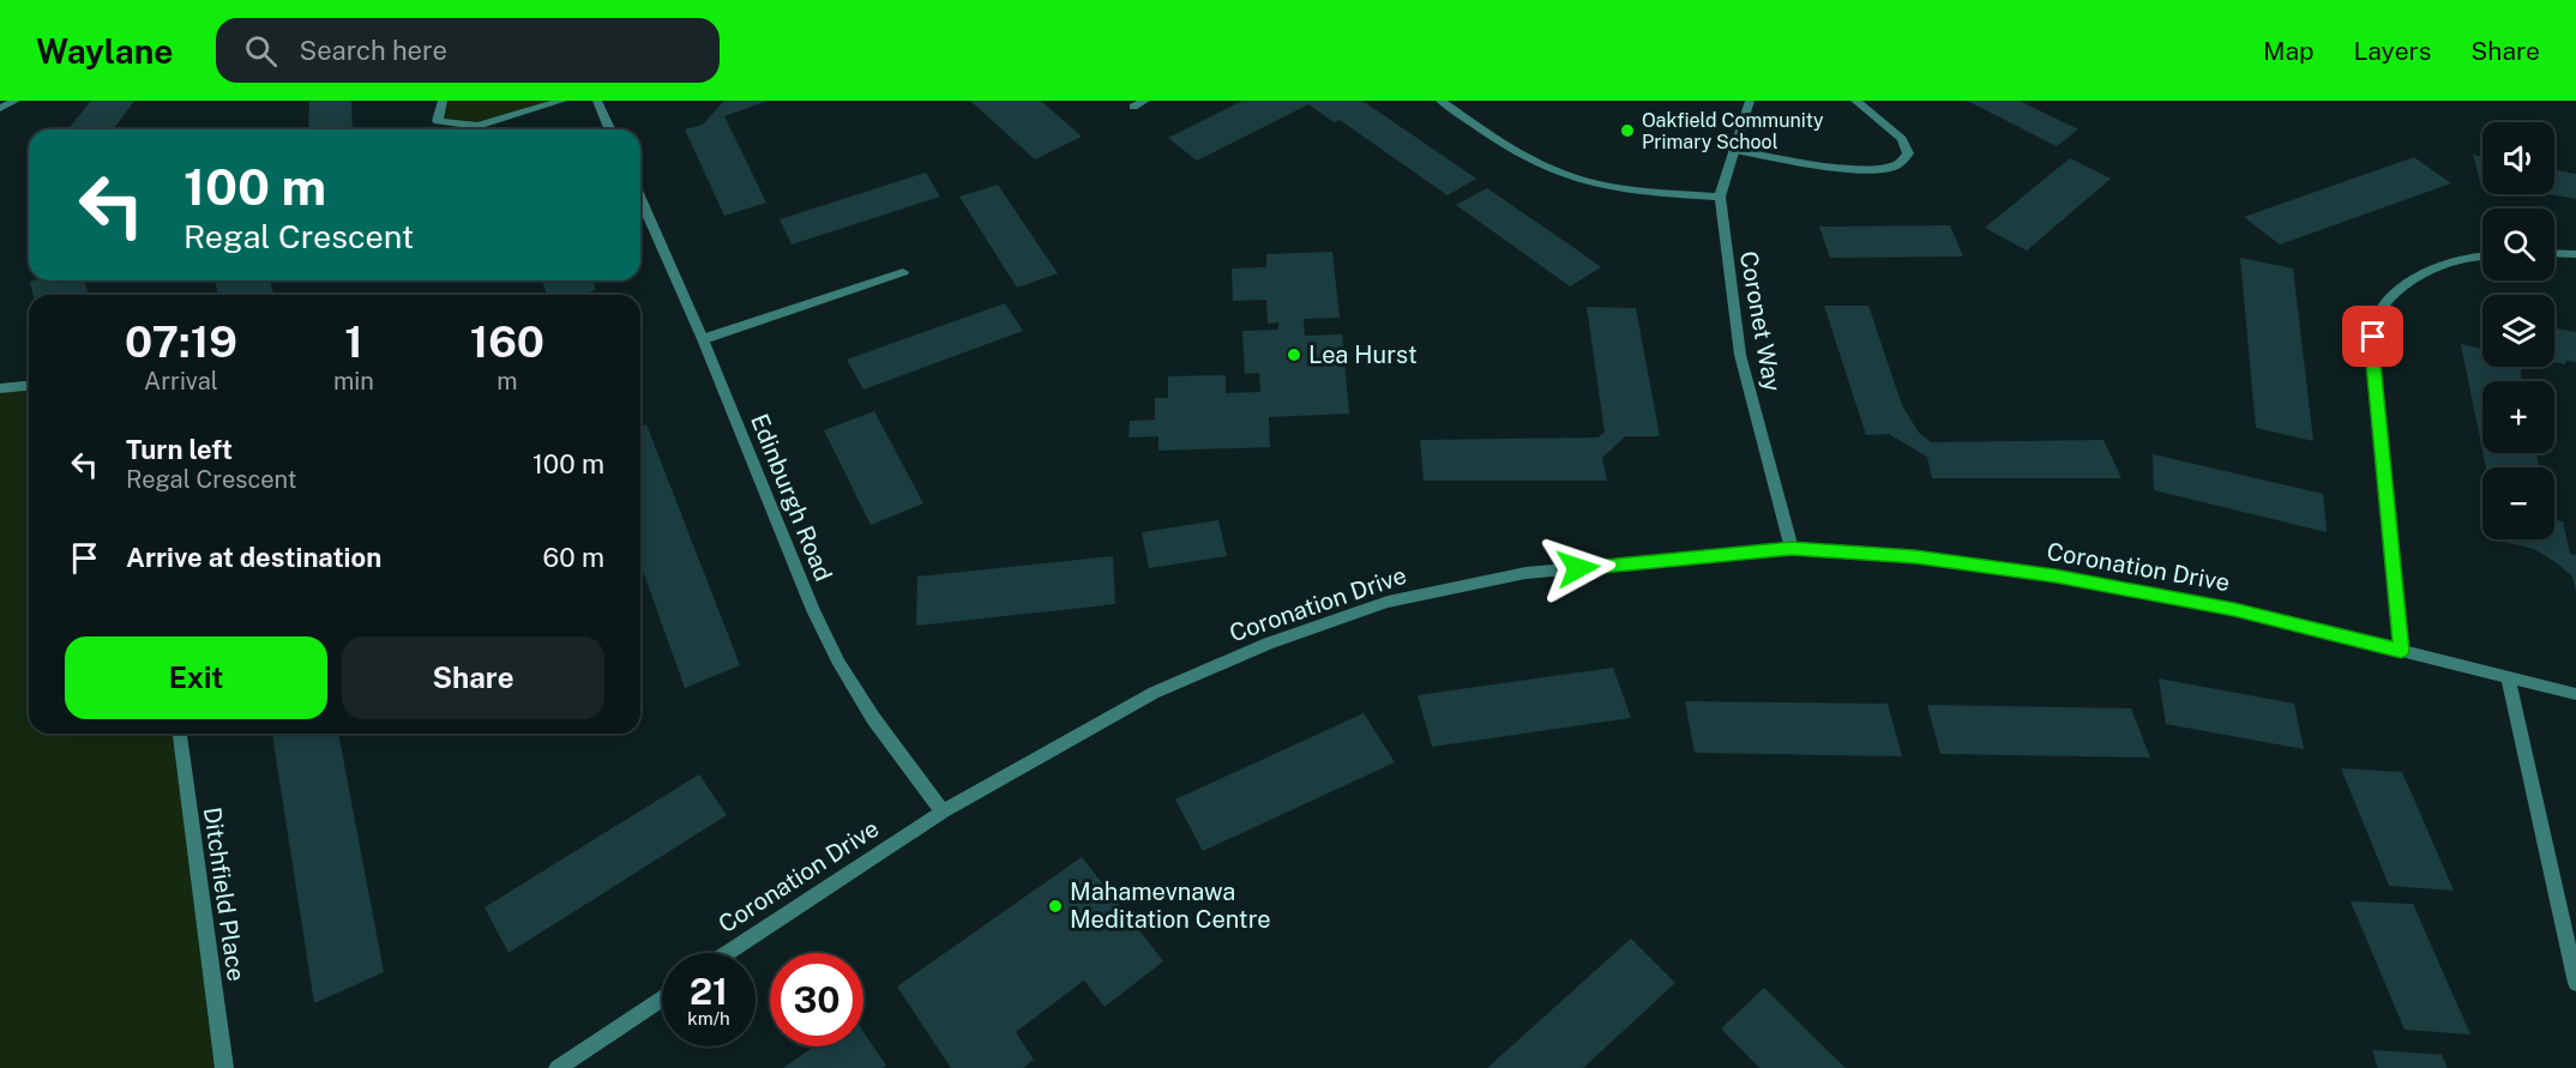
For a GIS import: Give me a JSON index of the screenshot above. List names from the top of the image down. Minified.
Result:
{"streets":{"street":["Coronet Way","Edinburgh Road","Coronation Drive","Ditchfield Place"]},"crossings":[["Coronet Way","Coronation Drive"],["Edinburgh Road","Coronation Drive"]],"places":["Oakfield Community Primary School","Lea Hurst","Mahamevnawa Meditation Centre"],"page":{"header":"Waylane","search":"Search here","nav":["Map","Layers","Share"],"map_buttons":["+","−"],"turn":["100 m","Regal Crescent"],"eta":["07:19","Arrival","1","min","160","m"],"list":[{"name":"Turn left","note":"Regal Crescent","value":"100 m"},{"name":"Arrive at destination","value":"60 m"}],"buttons":["Exit","Share"],"speed":"21 km/h","limit":"30"}}
